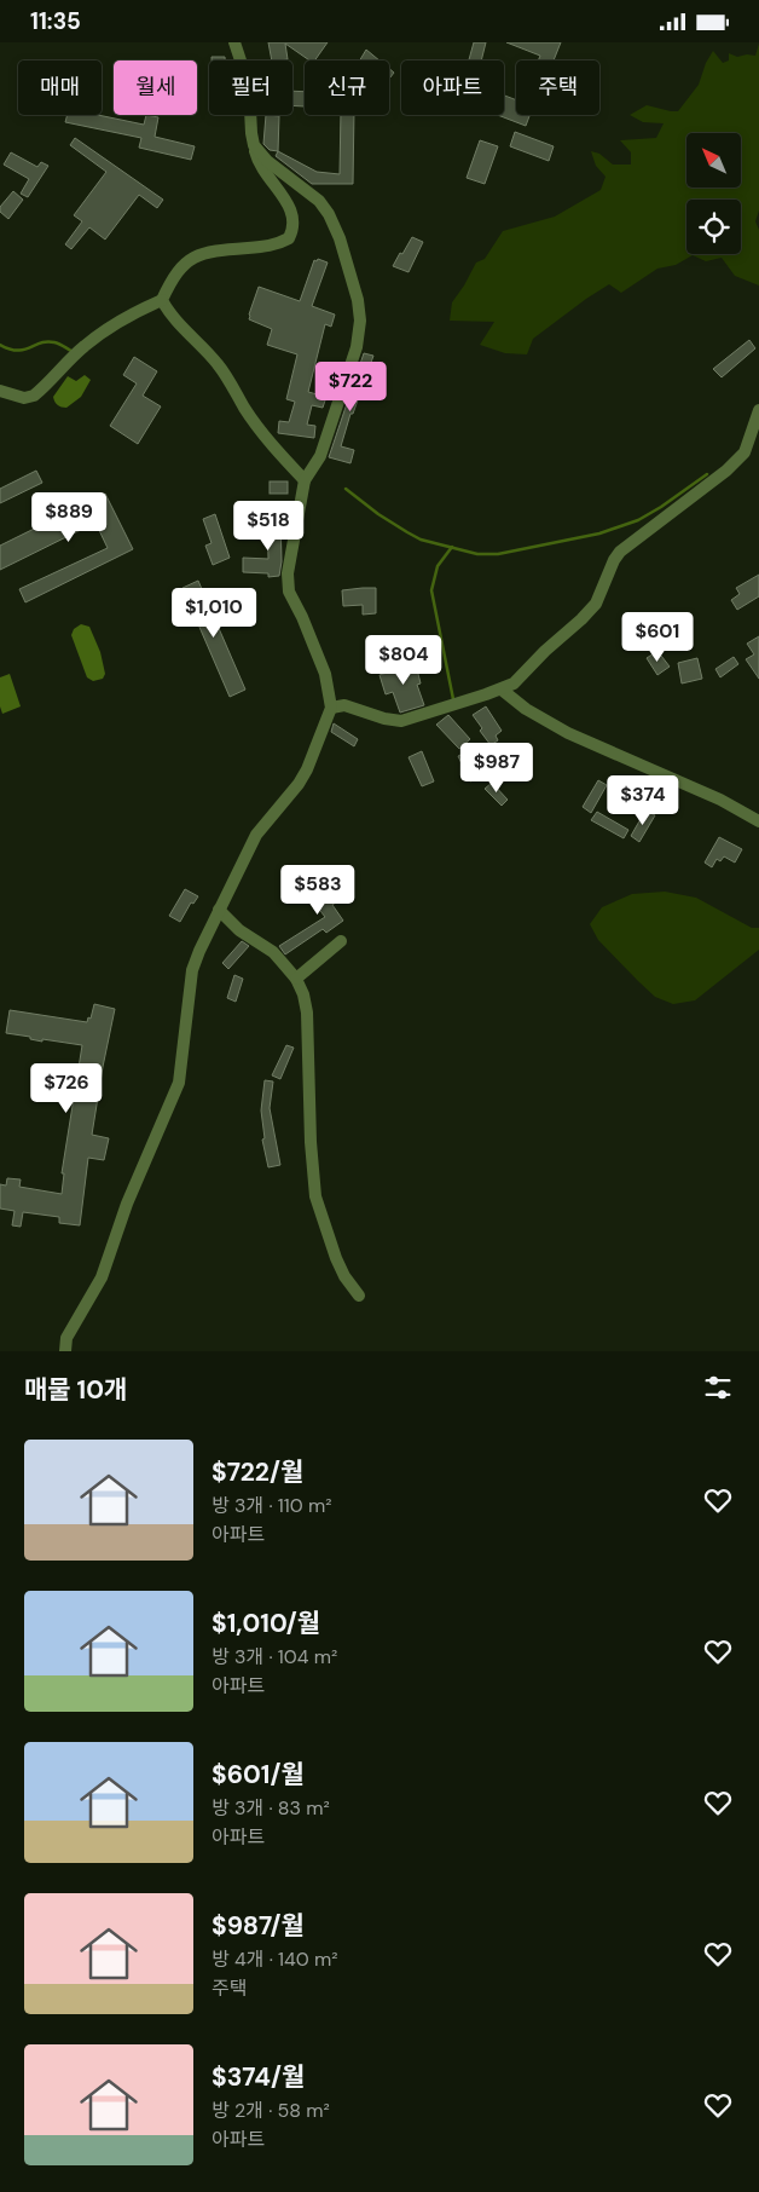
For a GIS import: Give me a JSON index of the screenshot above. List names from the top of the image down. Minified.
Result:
{"north":"top left","page":{"status":"11:35","chip":["매매","월세","필터","신규","아파트","주택"],"price":["$722","$889","$518","$1,010","$601","$804","$987","$374","$583","$726"],"heading":"매물 10개","list":[{"name":"$722/월","note":"방 3개 · 110 m² · 아파트"},{"name":"$1,010/월","note":"방 3개 · 104 m² · 아파트"},{"name":"$601/월","note":"방 3개 · 83 m² · 아파트"},{"name":"$987/월","note":"방 4개 · 140 m² · 주택"},{"name":"$374/월","note":"방 2개 · 58 m² · 아파트"}]}}
